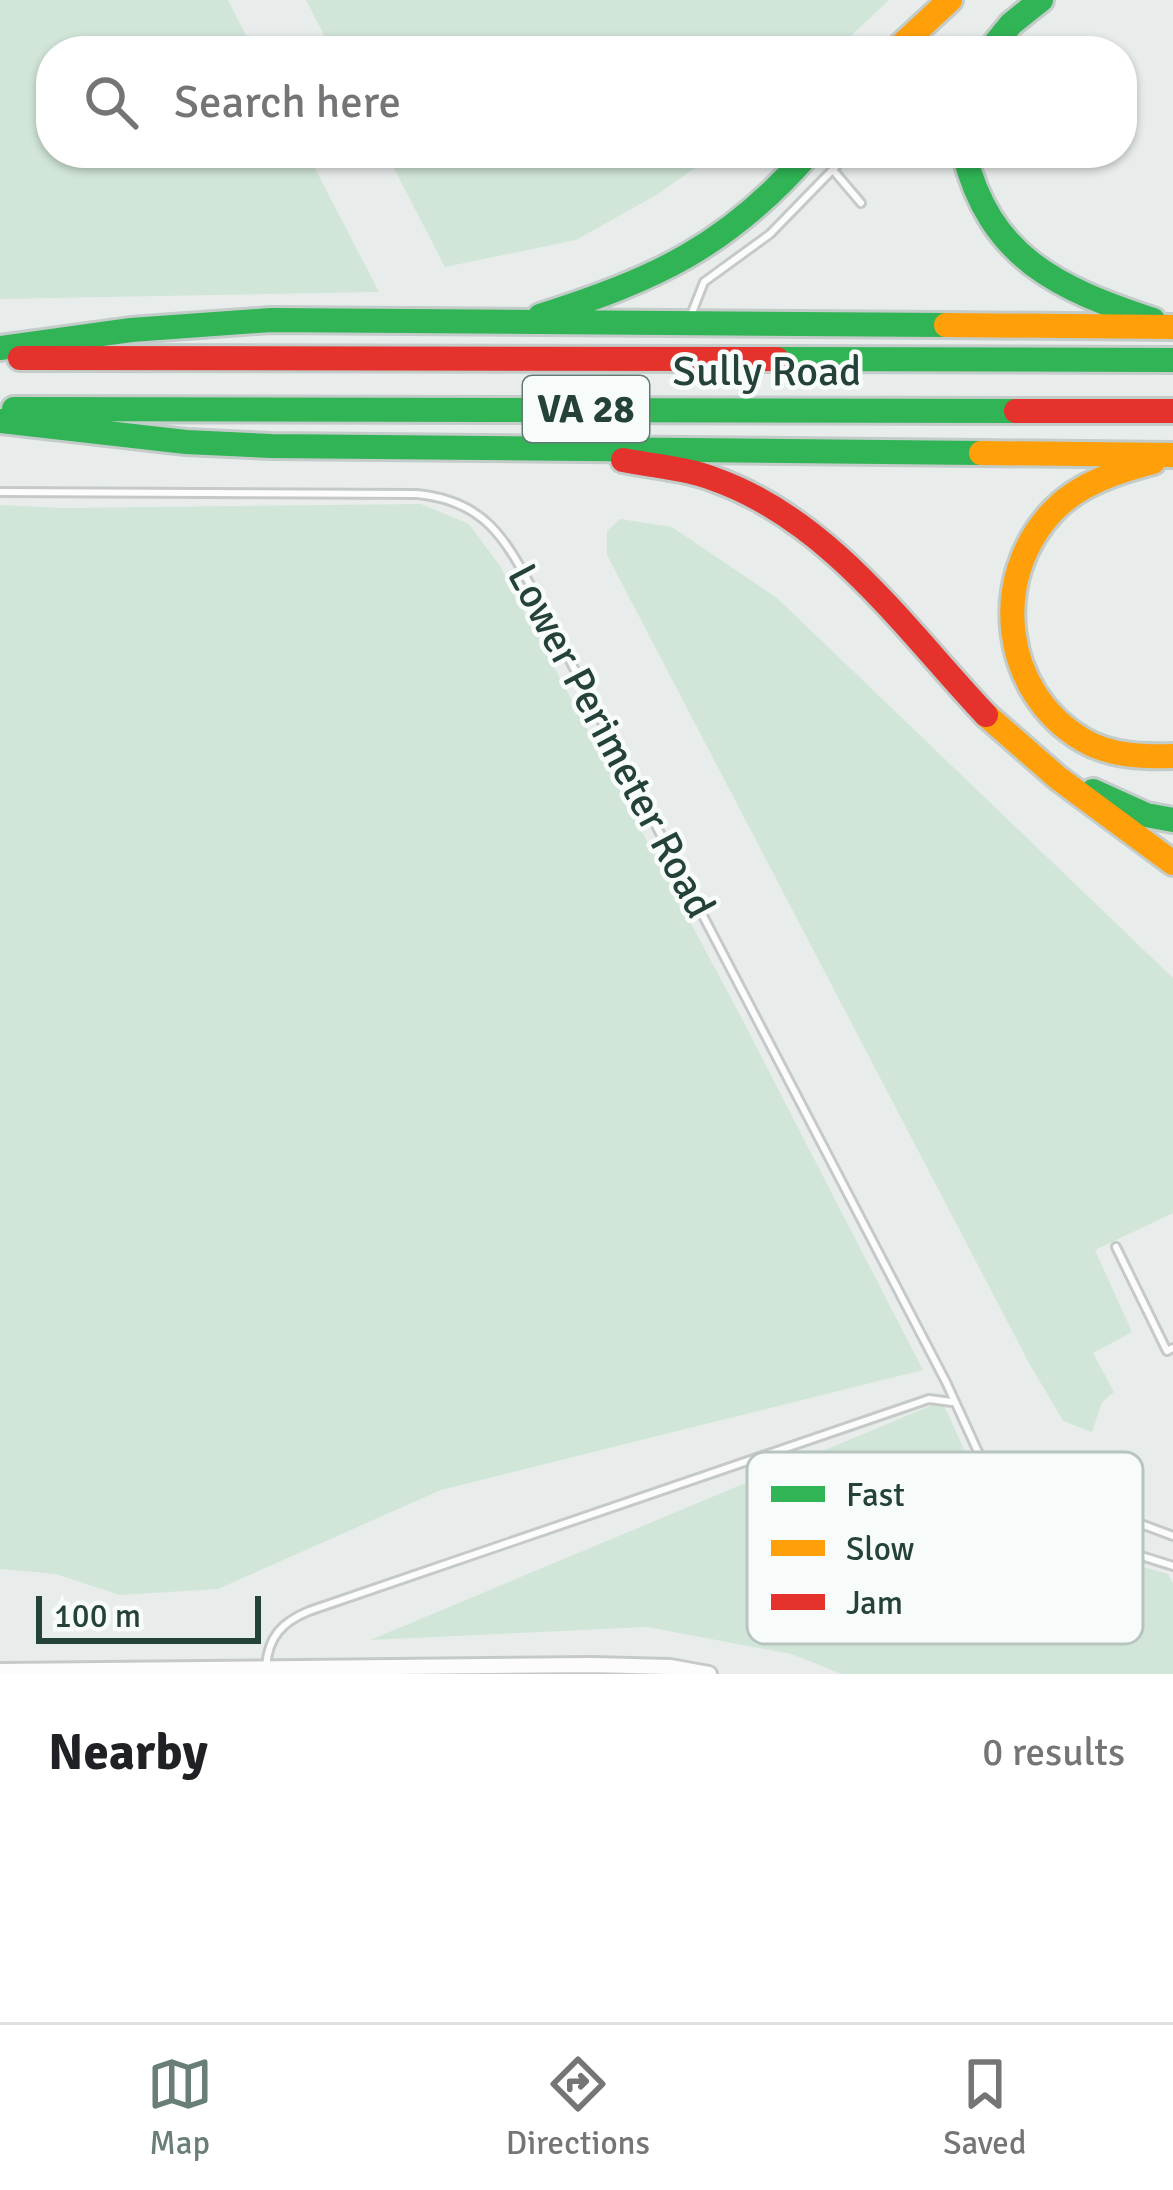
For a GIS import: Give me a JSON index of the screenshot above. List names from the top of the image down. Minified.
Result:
{"streets":{"highway":["Sully Road","VA 28"],"lane":["Lower Perimeter Road"]},"legend":["Fast","Slow","Jam"],"scale_bar":"100 m","page":{"search":"Search here","scale":"100 m","heading":["Nearby","0 results"],"nav":["Map","Directions","Saved"]}}
